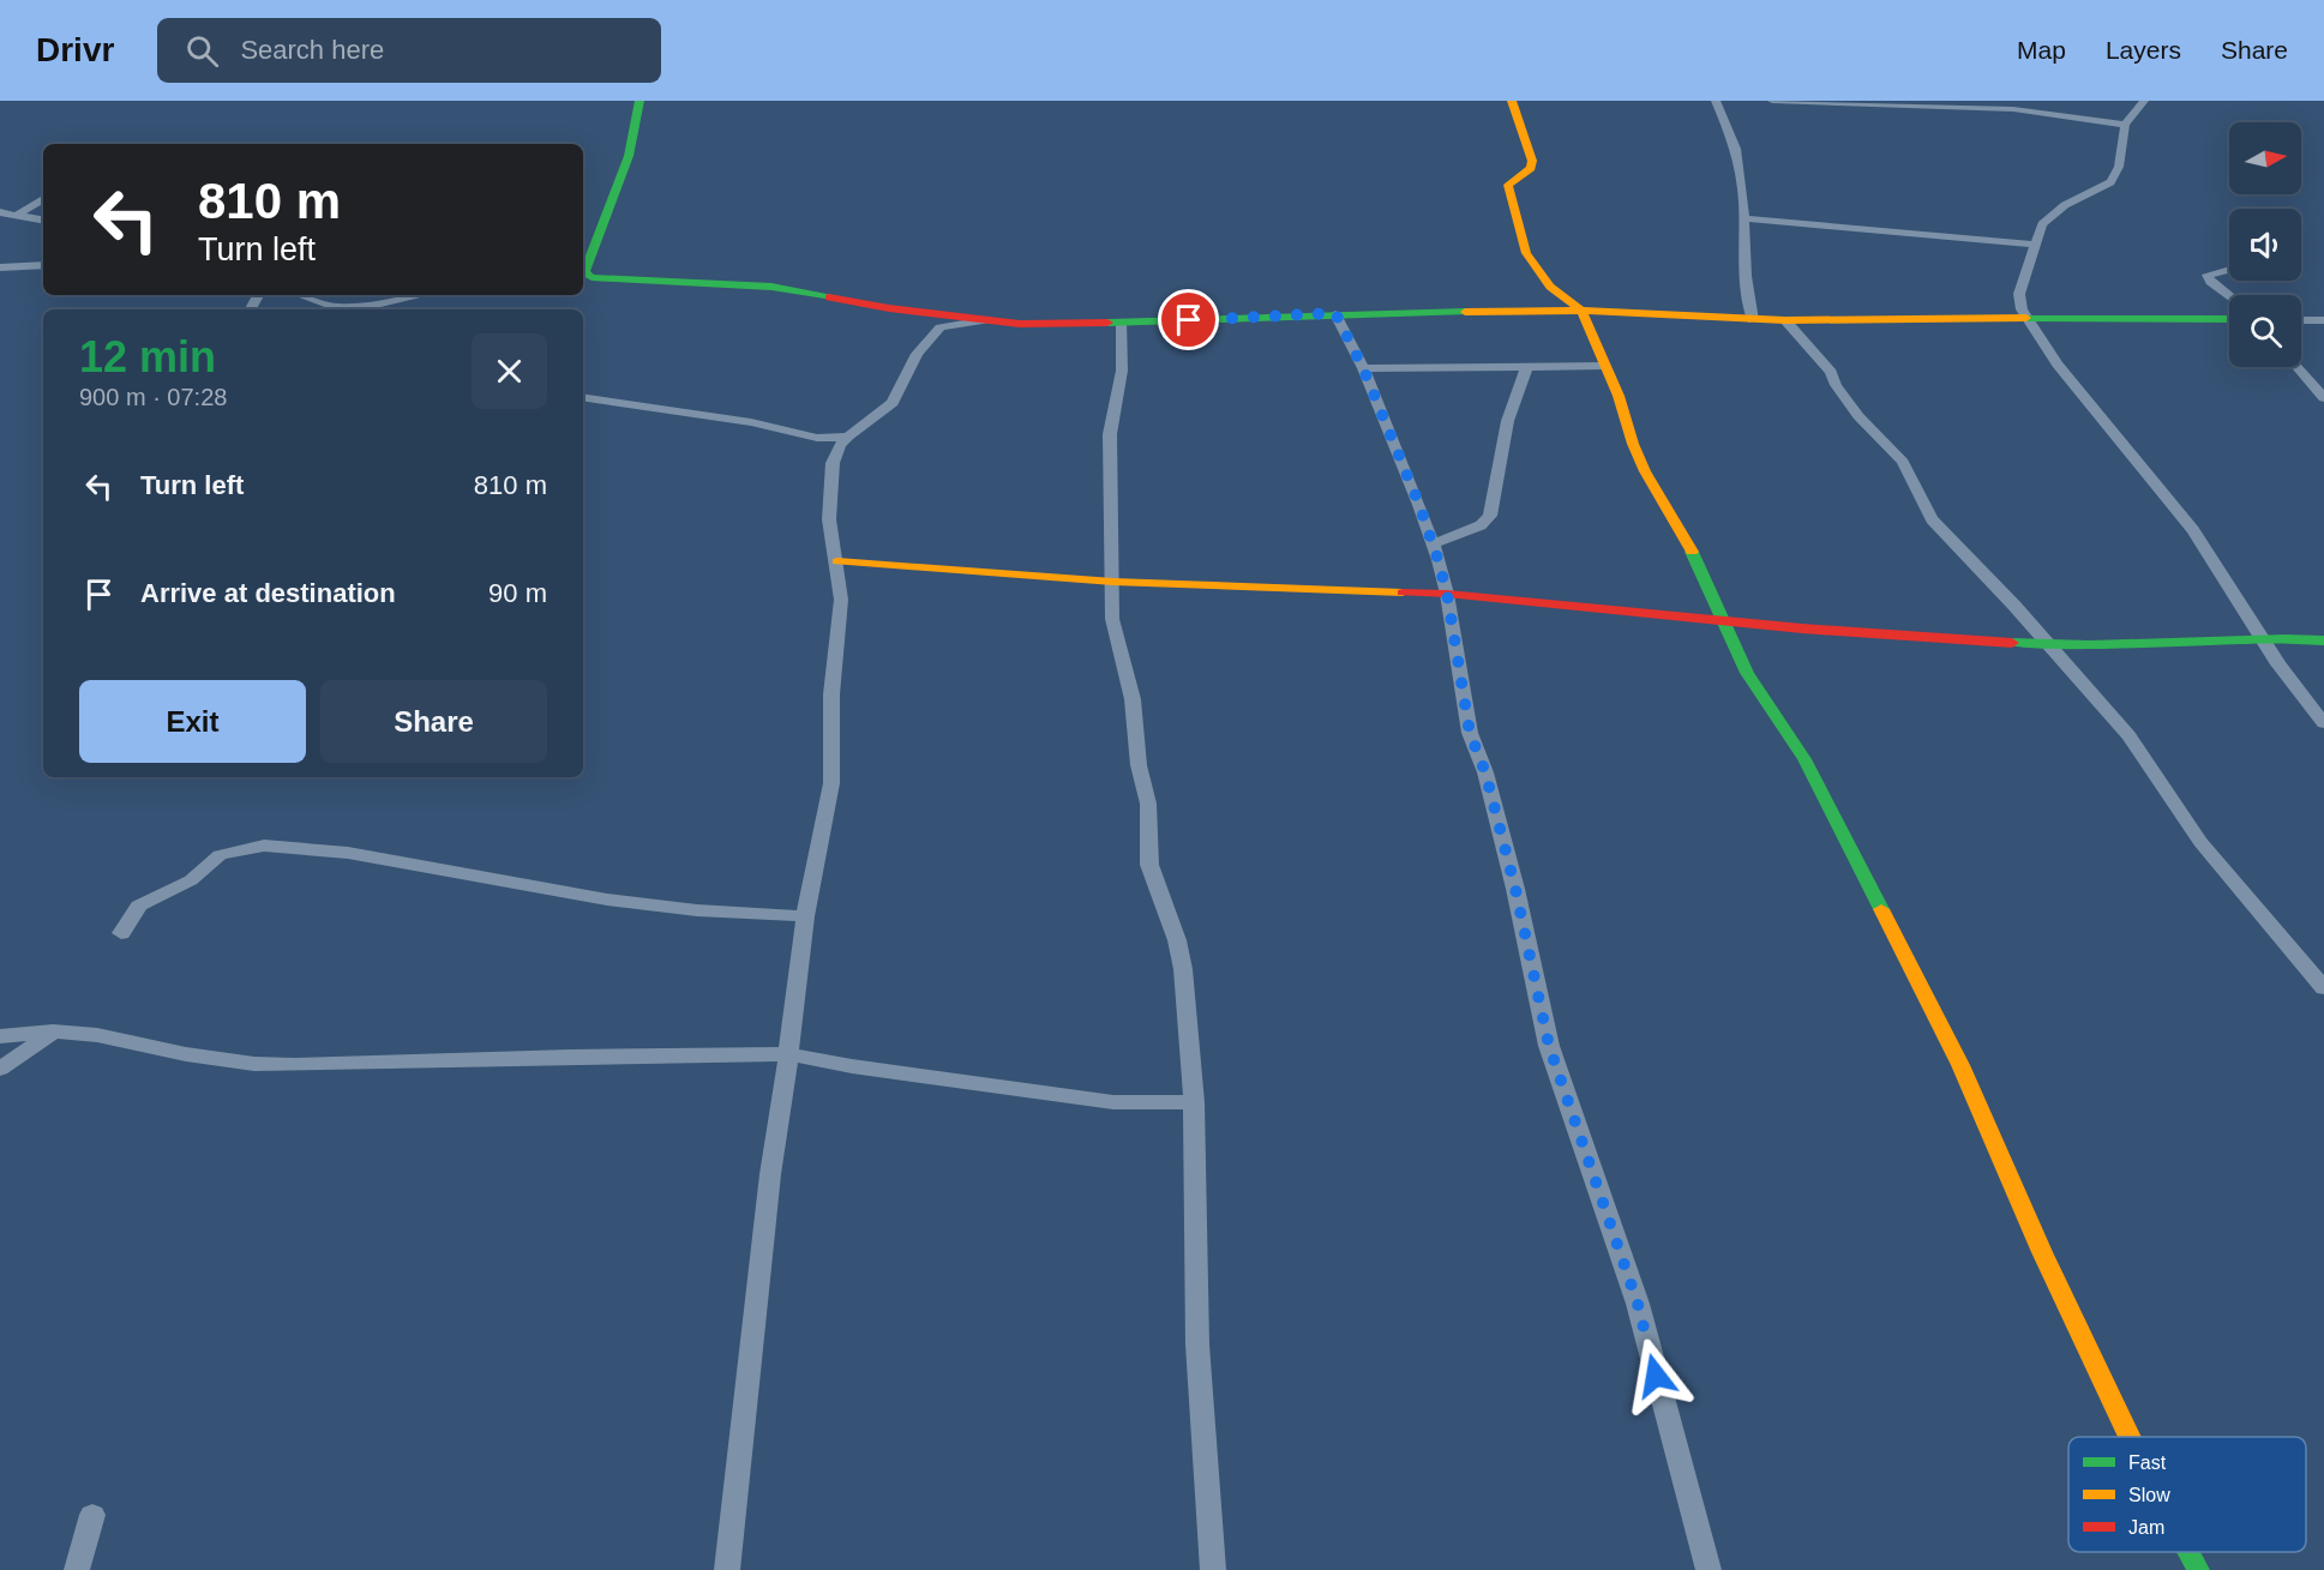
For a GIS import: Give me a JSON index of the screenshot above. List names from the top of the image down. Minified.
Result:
{"legend":["Fast","Slow","Jam"],"north":"right","page":{"header":"Drivr","search":"Search here","nav":["Map","Layers","Share"],"turn":["810 m","Turn left"],"heading":["12 min","900 m · 07:28"],"list":[{"name":"Turn left","value":"810 m"},{"name":"Arrive at destination","value":"90 m"}],"buttons":["Exit","Share"]}}
